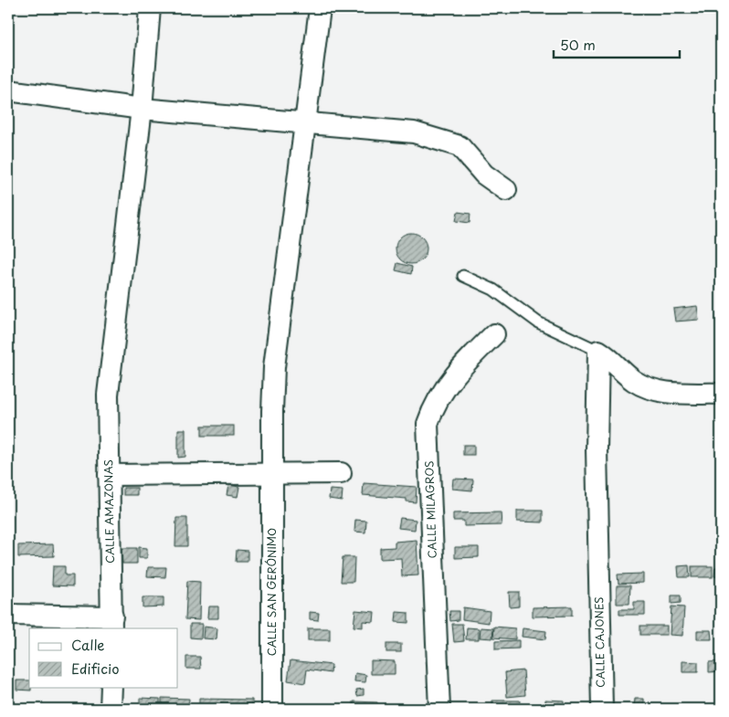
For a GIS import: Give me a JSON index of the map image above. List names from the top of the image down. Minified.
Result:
{"streets":{"street":["CALLE MILAGROS","CALLE AMAZONAS","CALLE SAN GERÓNIMO","CALLE CAJONES"]},"legend":["Calle","Edificio"],"scale_bar":"50 m"}
